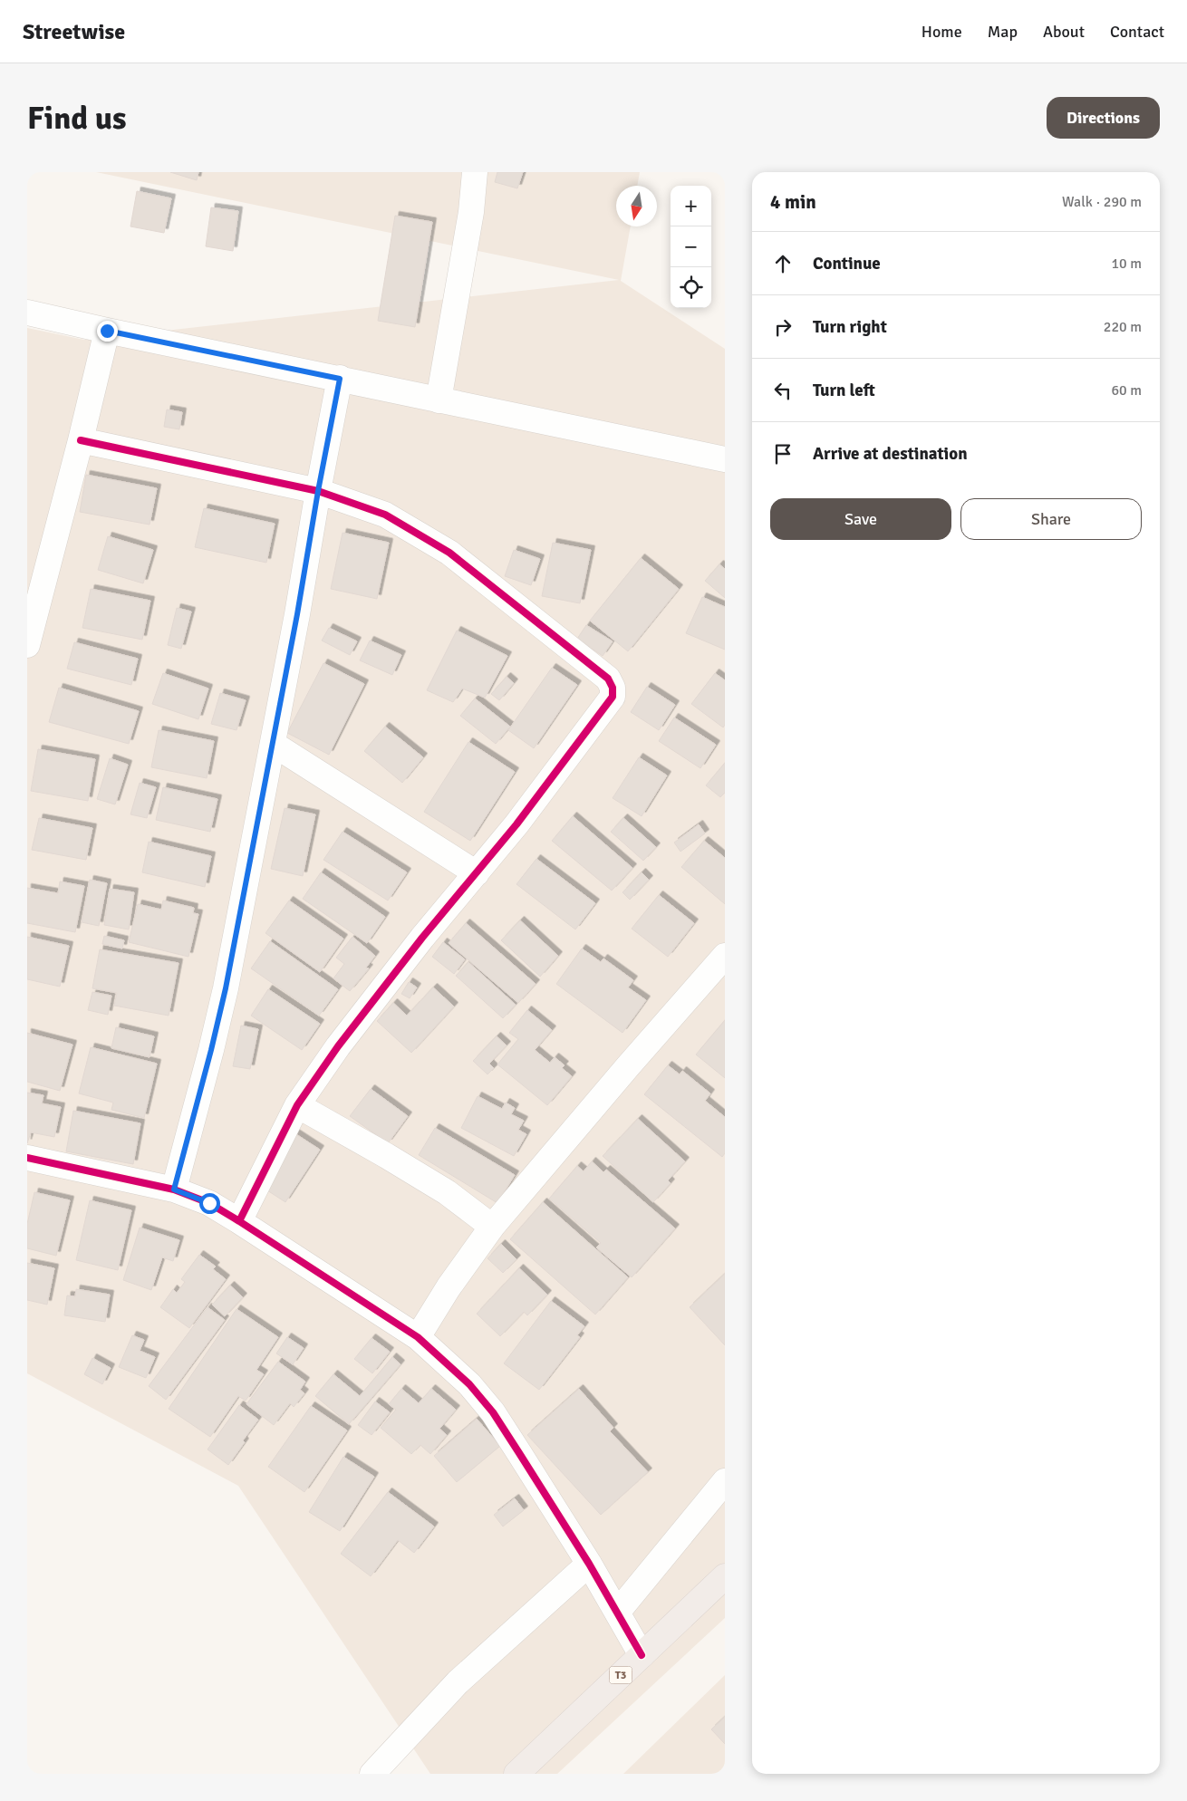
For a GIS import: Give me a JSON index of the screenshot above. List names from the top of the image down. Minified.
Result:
{"streets":{"highway":["T3"]},"north":"bottom","page":{"header":"Streetwise","nav":["Home","Map","About","Contact"],"buttons":["Directions",["Save","Share"]],"title":"Find us","heading":["4 min","Walk · 290 m"],"map_buttons":["+","−"],"list":[["Continue","10 m"],["Turn right","220 m"],["Turn left","60 m"],"Arrive at destination"]}}
